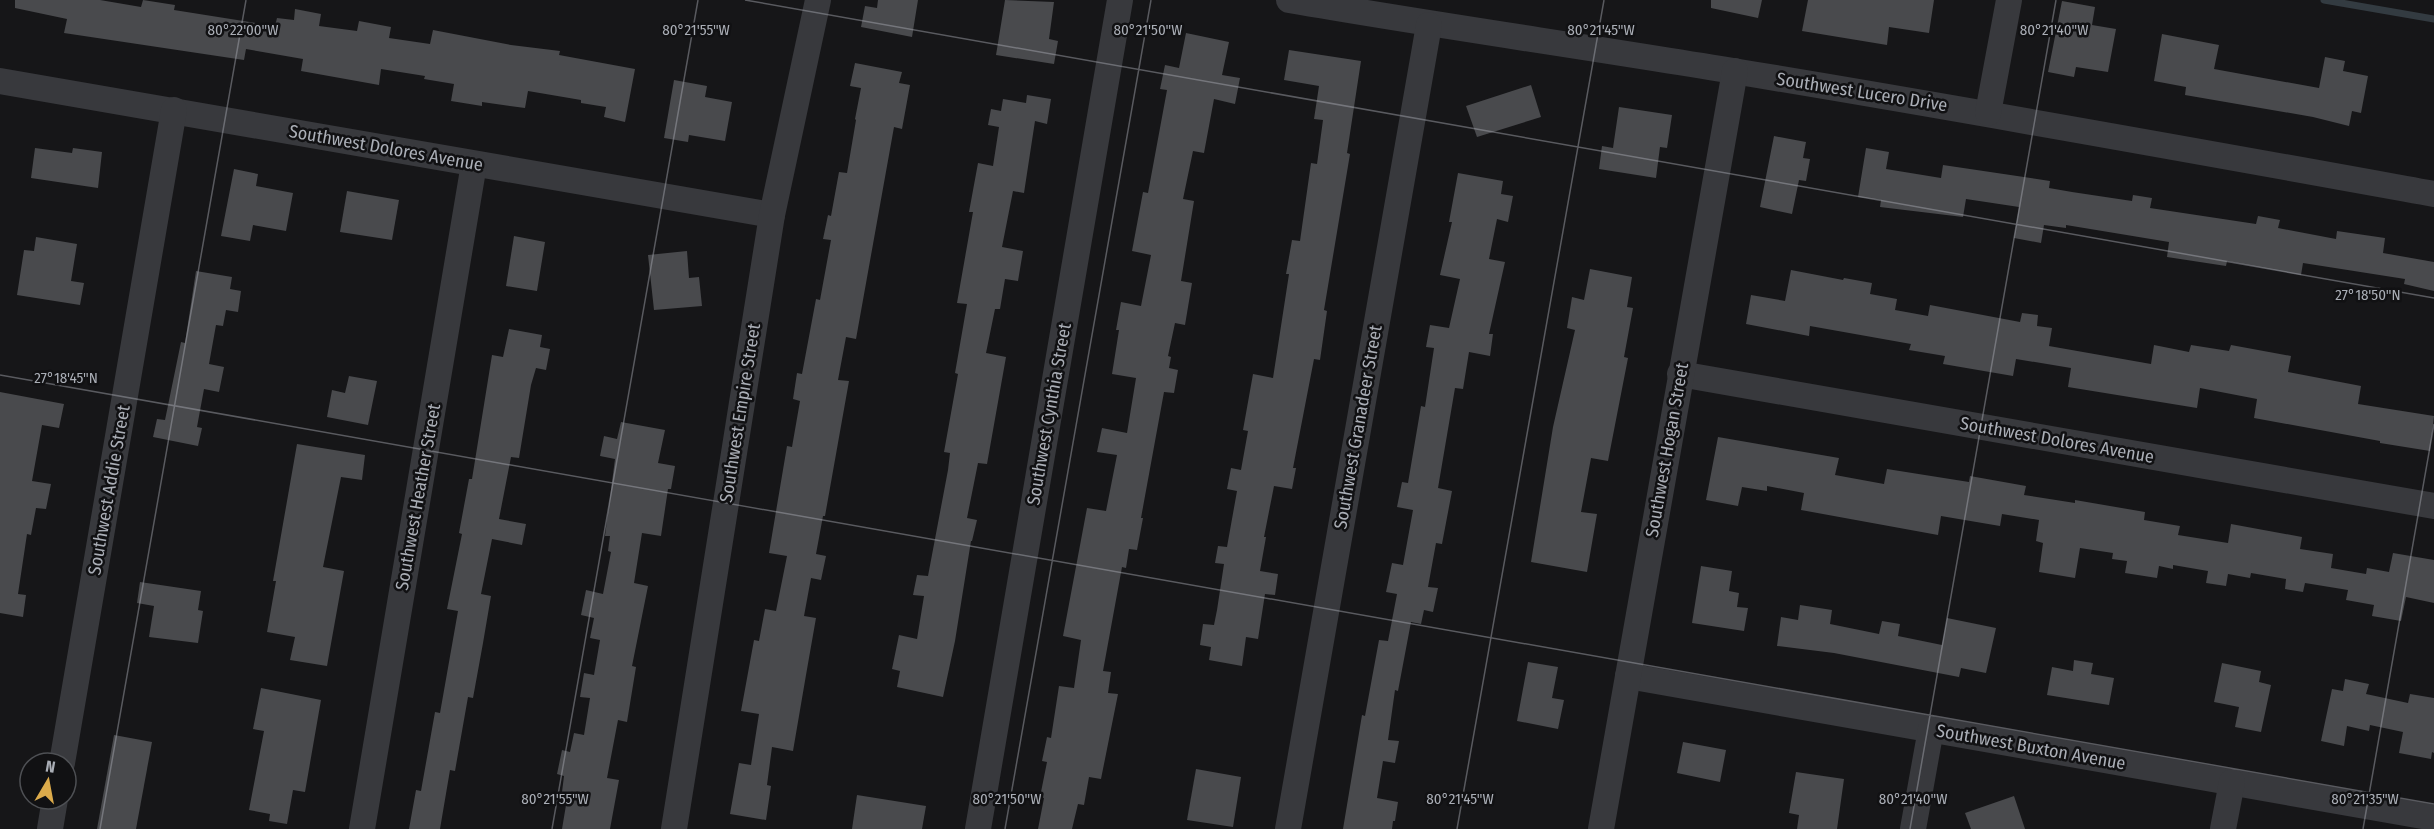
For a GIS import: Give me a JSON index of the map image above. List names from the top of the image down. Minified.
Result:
{"streets":{"street":["Southwest Lucero Drive","Southwest Dolores Avenue","Southwest Empire Street","Southwest Cynthia Street","Southwest Granadeer Street","Southwest Hogan Street","Southwest Addie Street","Southwest Heather Street","Southwest Buxton Avenue"]},"crossings":[["Southwest Lucero Drive","Southwest Granadeer Street"],["Southwest Lucero Drive","Southwest Hogan Street"],["Southwest Dolores Avenue","Southwest Empire Street"],["Southwest Dolores Avenue","Southwest Hogan Street"],["Southwest Dolores Avenue","Southwest Addie Street"],["Southwest Dolores Avenue","Southwest Heather Street"],["Southwest Hogan Street","Southwest Buxton Avenue"]],"north":"top","coordinates":["80°22'00\"W","80°21'55\"W","80°21'50\"W","80°21'45\"W","80°21'40\"W","27°18'50\"N","27°18'45\"N","80°21'35\"W"]}
